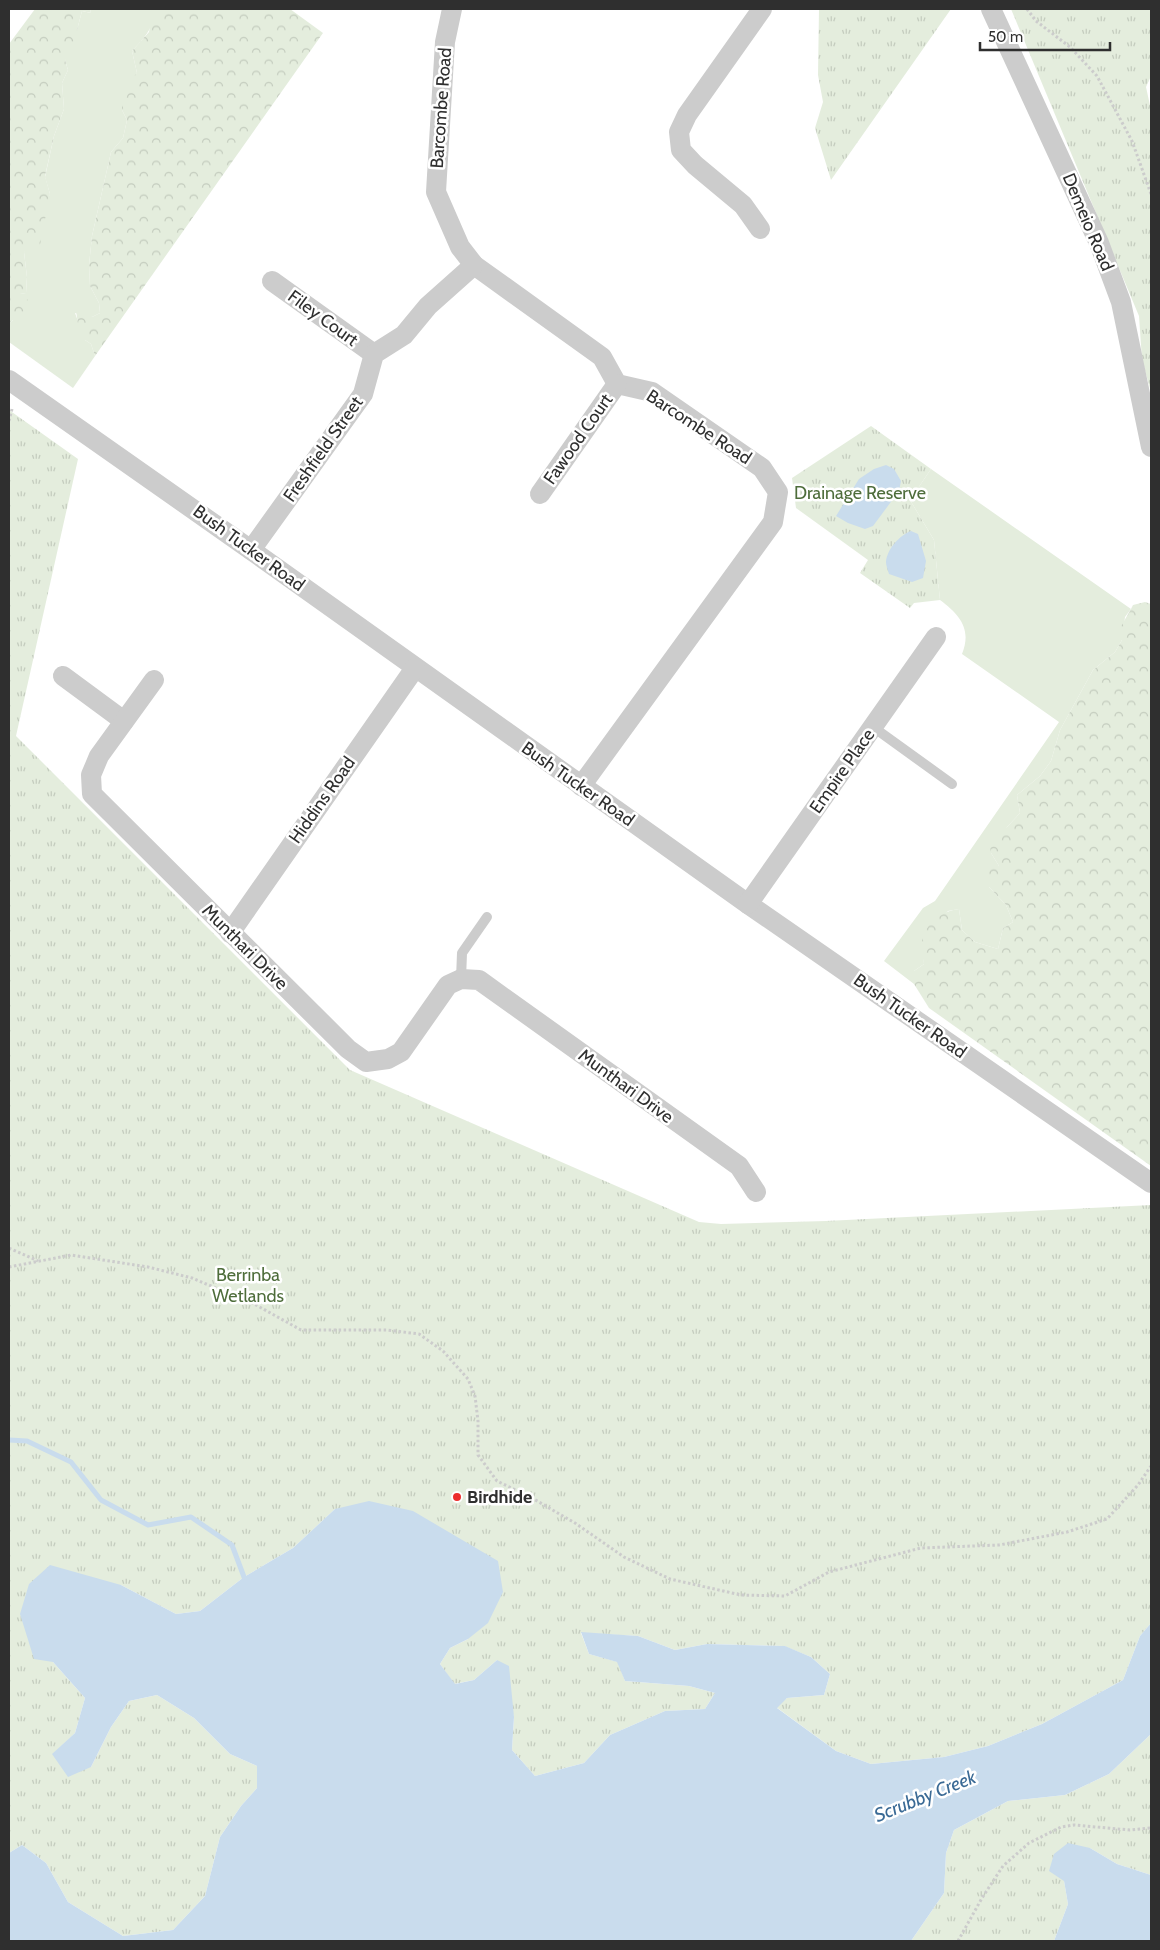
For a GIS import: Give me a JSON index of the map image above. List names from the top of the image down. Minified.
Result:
{"streets":{"street":["Barcombe Road","Demeio Road","Filey Court","Fawood Court","Freshfield Street","Bush Tucker Road","Empire Place","Hiddins Road","Munthari Drive"]},"crossings":[["Barcombe Road","Fawood Court"],["Barcombe Road","Bush Tucker Road"],["Filey Court","Freshfield Street"],["Freshfield Street","Bush Tucker Road"],["Bush Tucker Road","Empire Place"],["Bush Tucker Road","Hiddins Road"],["Hiddins Road","Munthari Drive"]],"water":["Scrubby Creek"],"parks":["Drainage Reserve","Berrinba Wetlands"],"places":["Birdhide"],"scale_bar":"50 m"}
